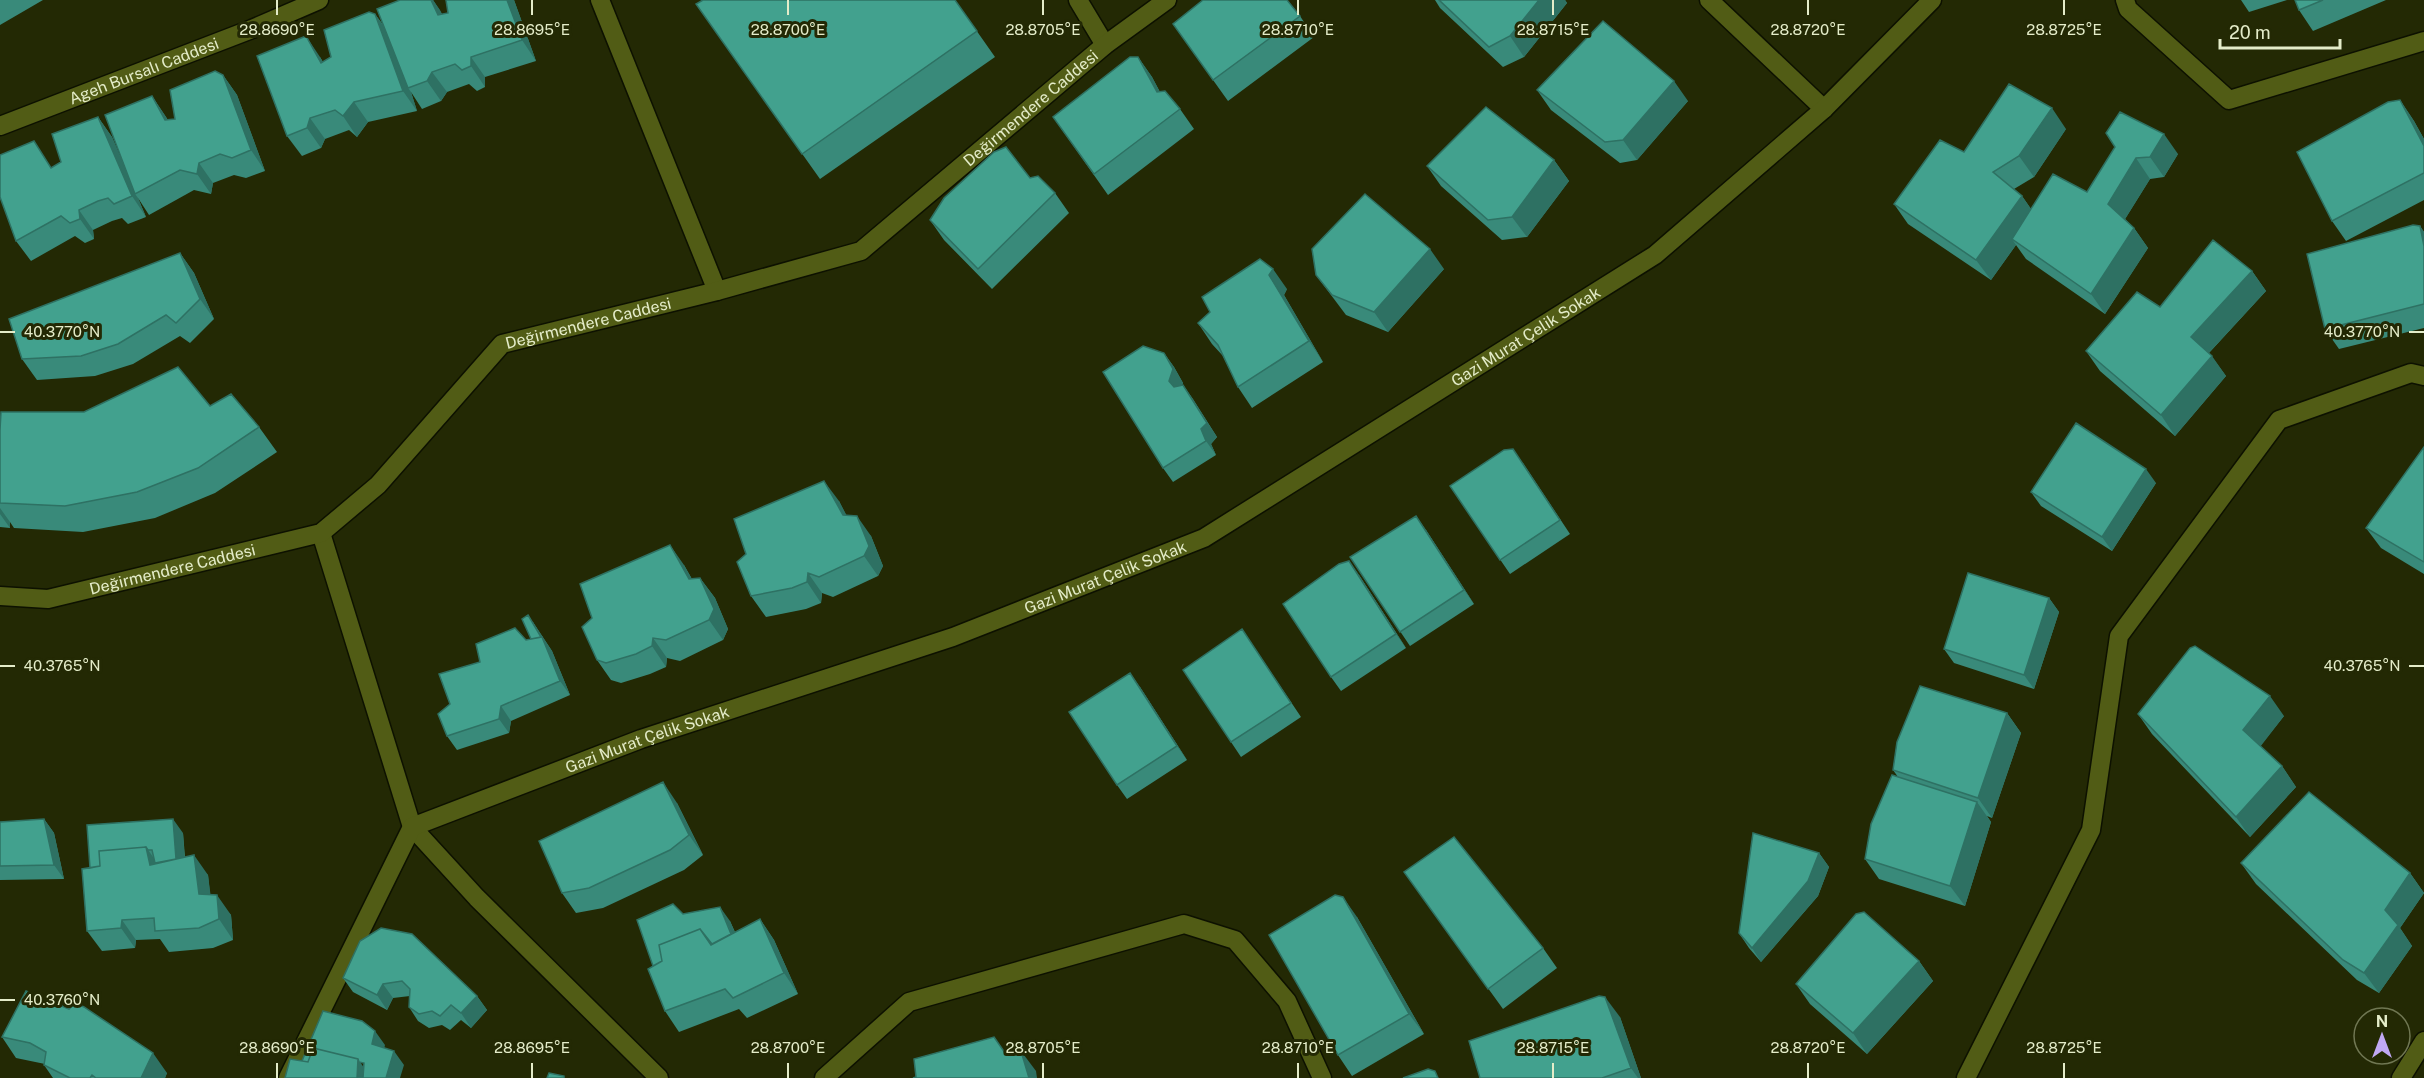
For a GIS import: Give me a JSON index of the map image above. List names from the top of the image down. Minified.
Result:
{"streets":{"street":["Ageh Bursalı Caddesi","Değirmendere Caddesi","Gazi Murat Çelik Sokak"]},"scale_bar":"20 m","north":"top","coordinates":["28.8690°E","28.8695°E","28.8700°E","28.8705°E","28.8710°E","28.8715°E","28.8720°E","28.8725°E","40.3770°N","40.3765°N","40.3760°N"]}
